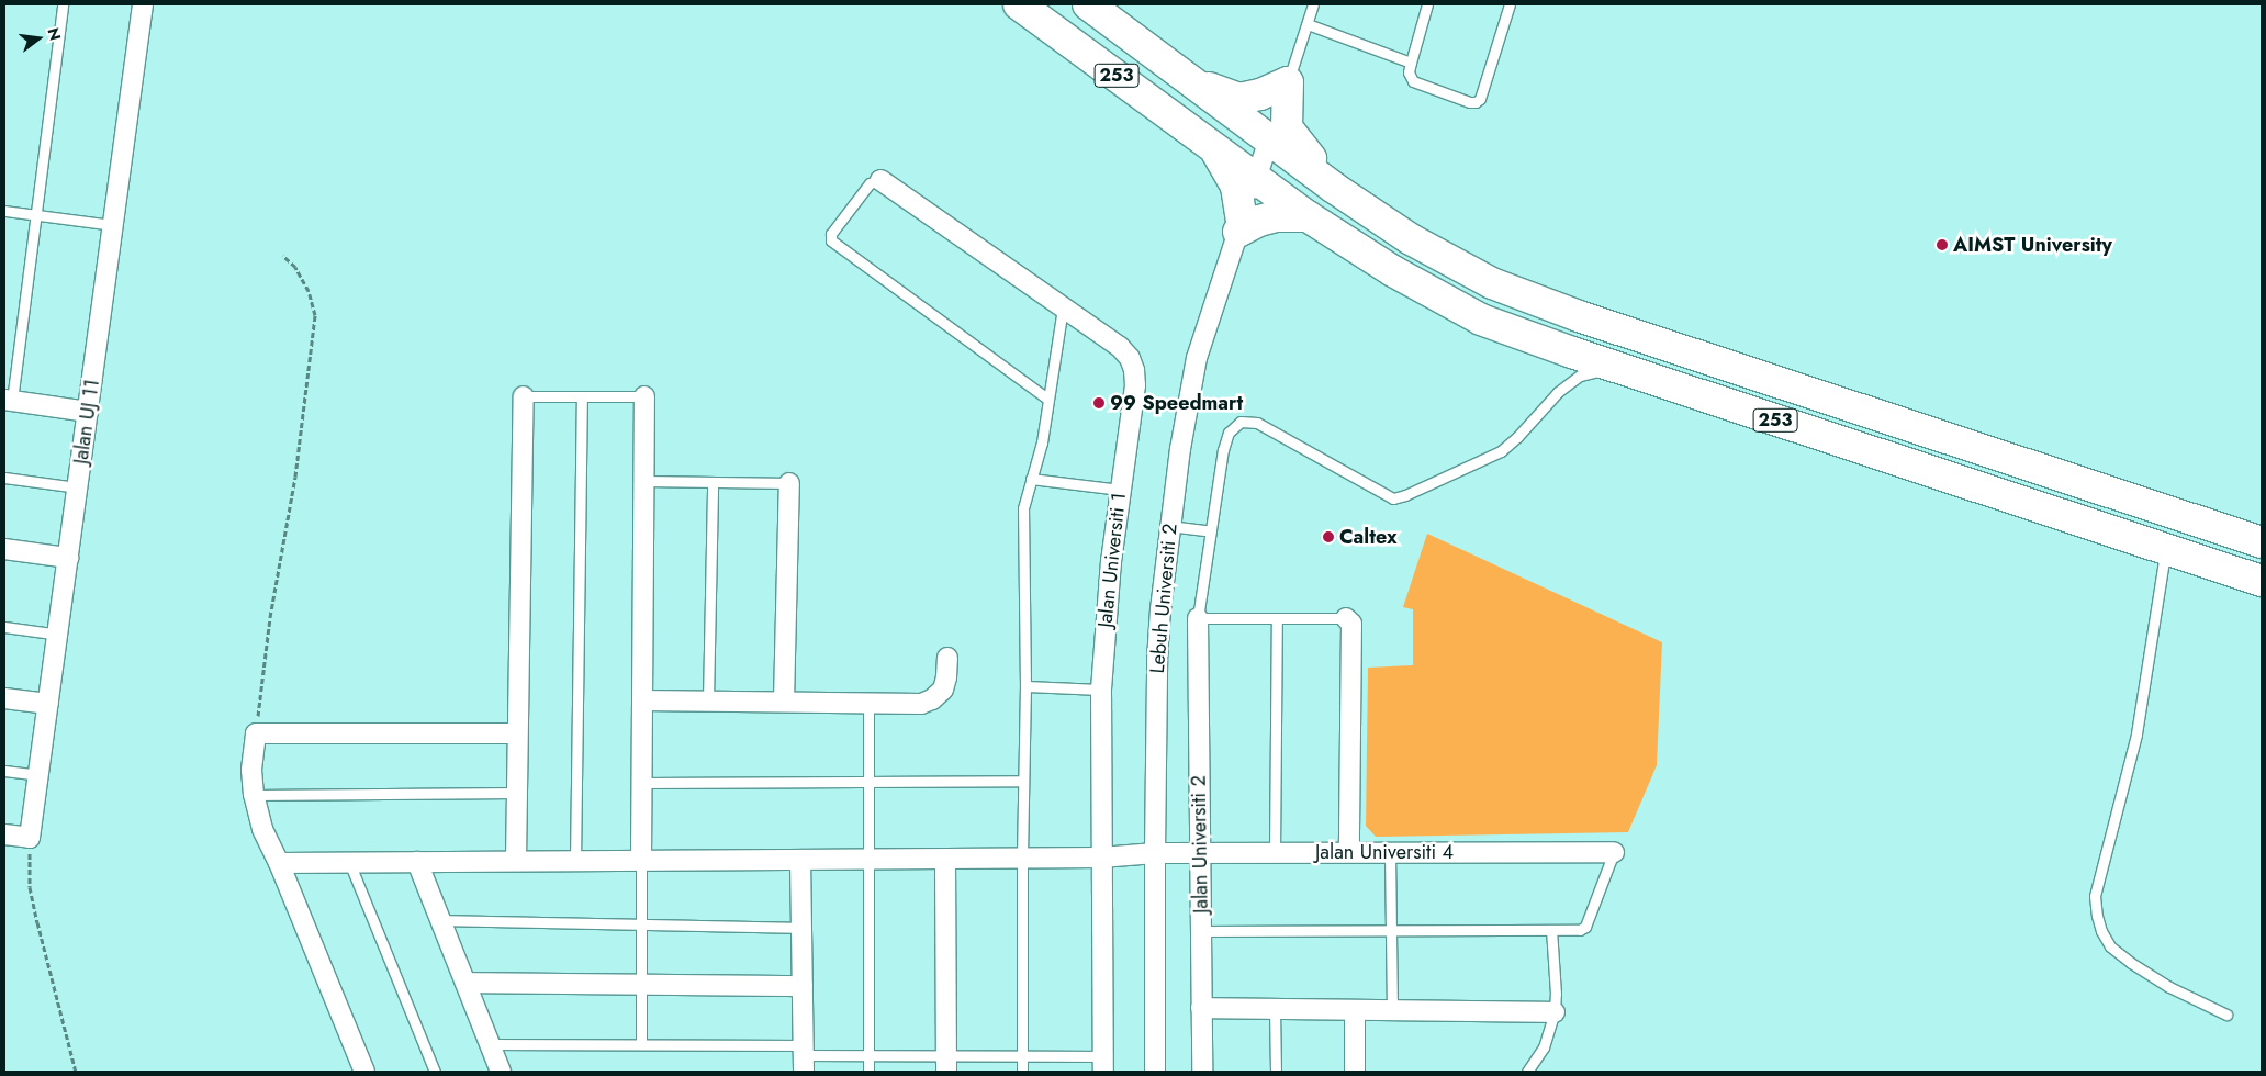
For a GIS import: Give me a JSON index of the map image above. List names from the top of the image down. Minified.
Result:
{"streets":{"main road":["253"],"street":["Jalan UJ 11","Jalan Universiti 1","Lebuh Universiti 2","Jalan Universiti 2","Jalan Universiti 4"]},"crossings":[["253","Lebuh Universiti 2"],["Jalan Universiti 1","Jalan Universiti 4"],["Lebuh Universiti 2","Jalan Universiti 4"],["Jalan Universiti 2","Jalan Universiti 4"]],"places":["AIMST University","99 Speedmart","Caltex"],"north":"right"}
